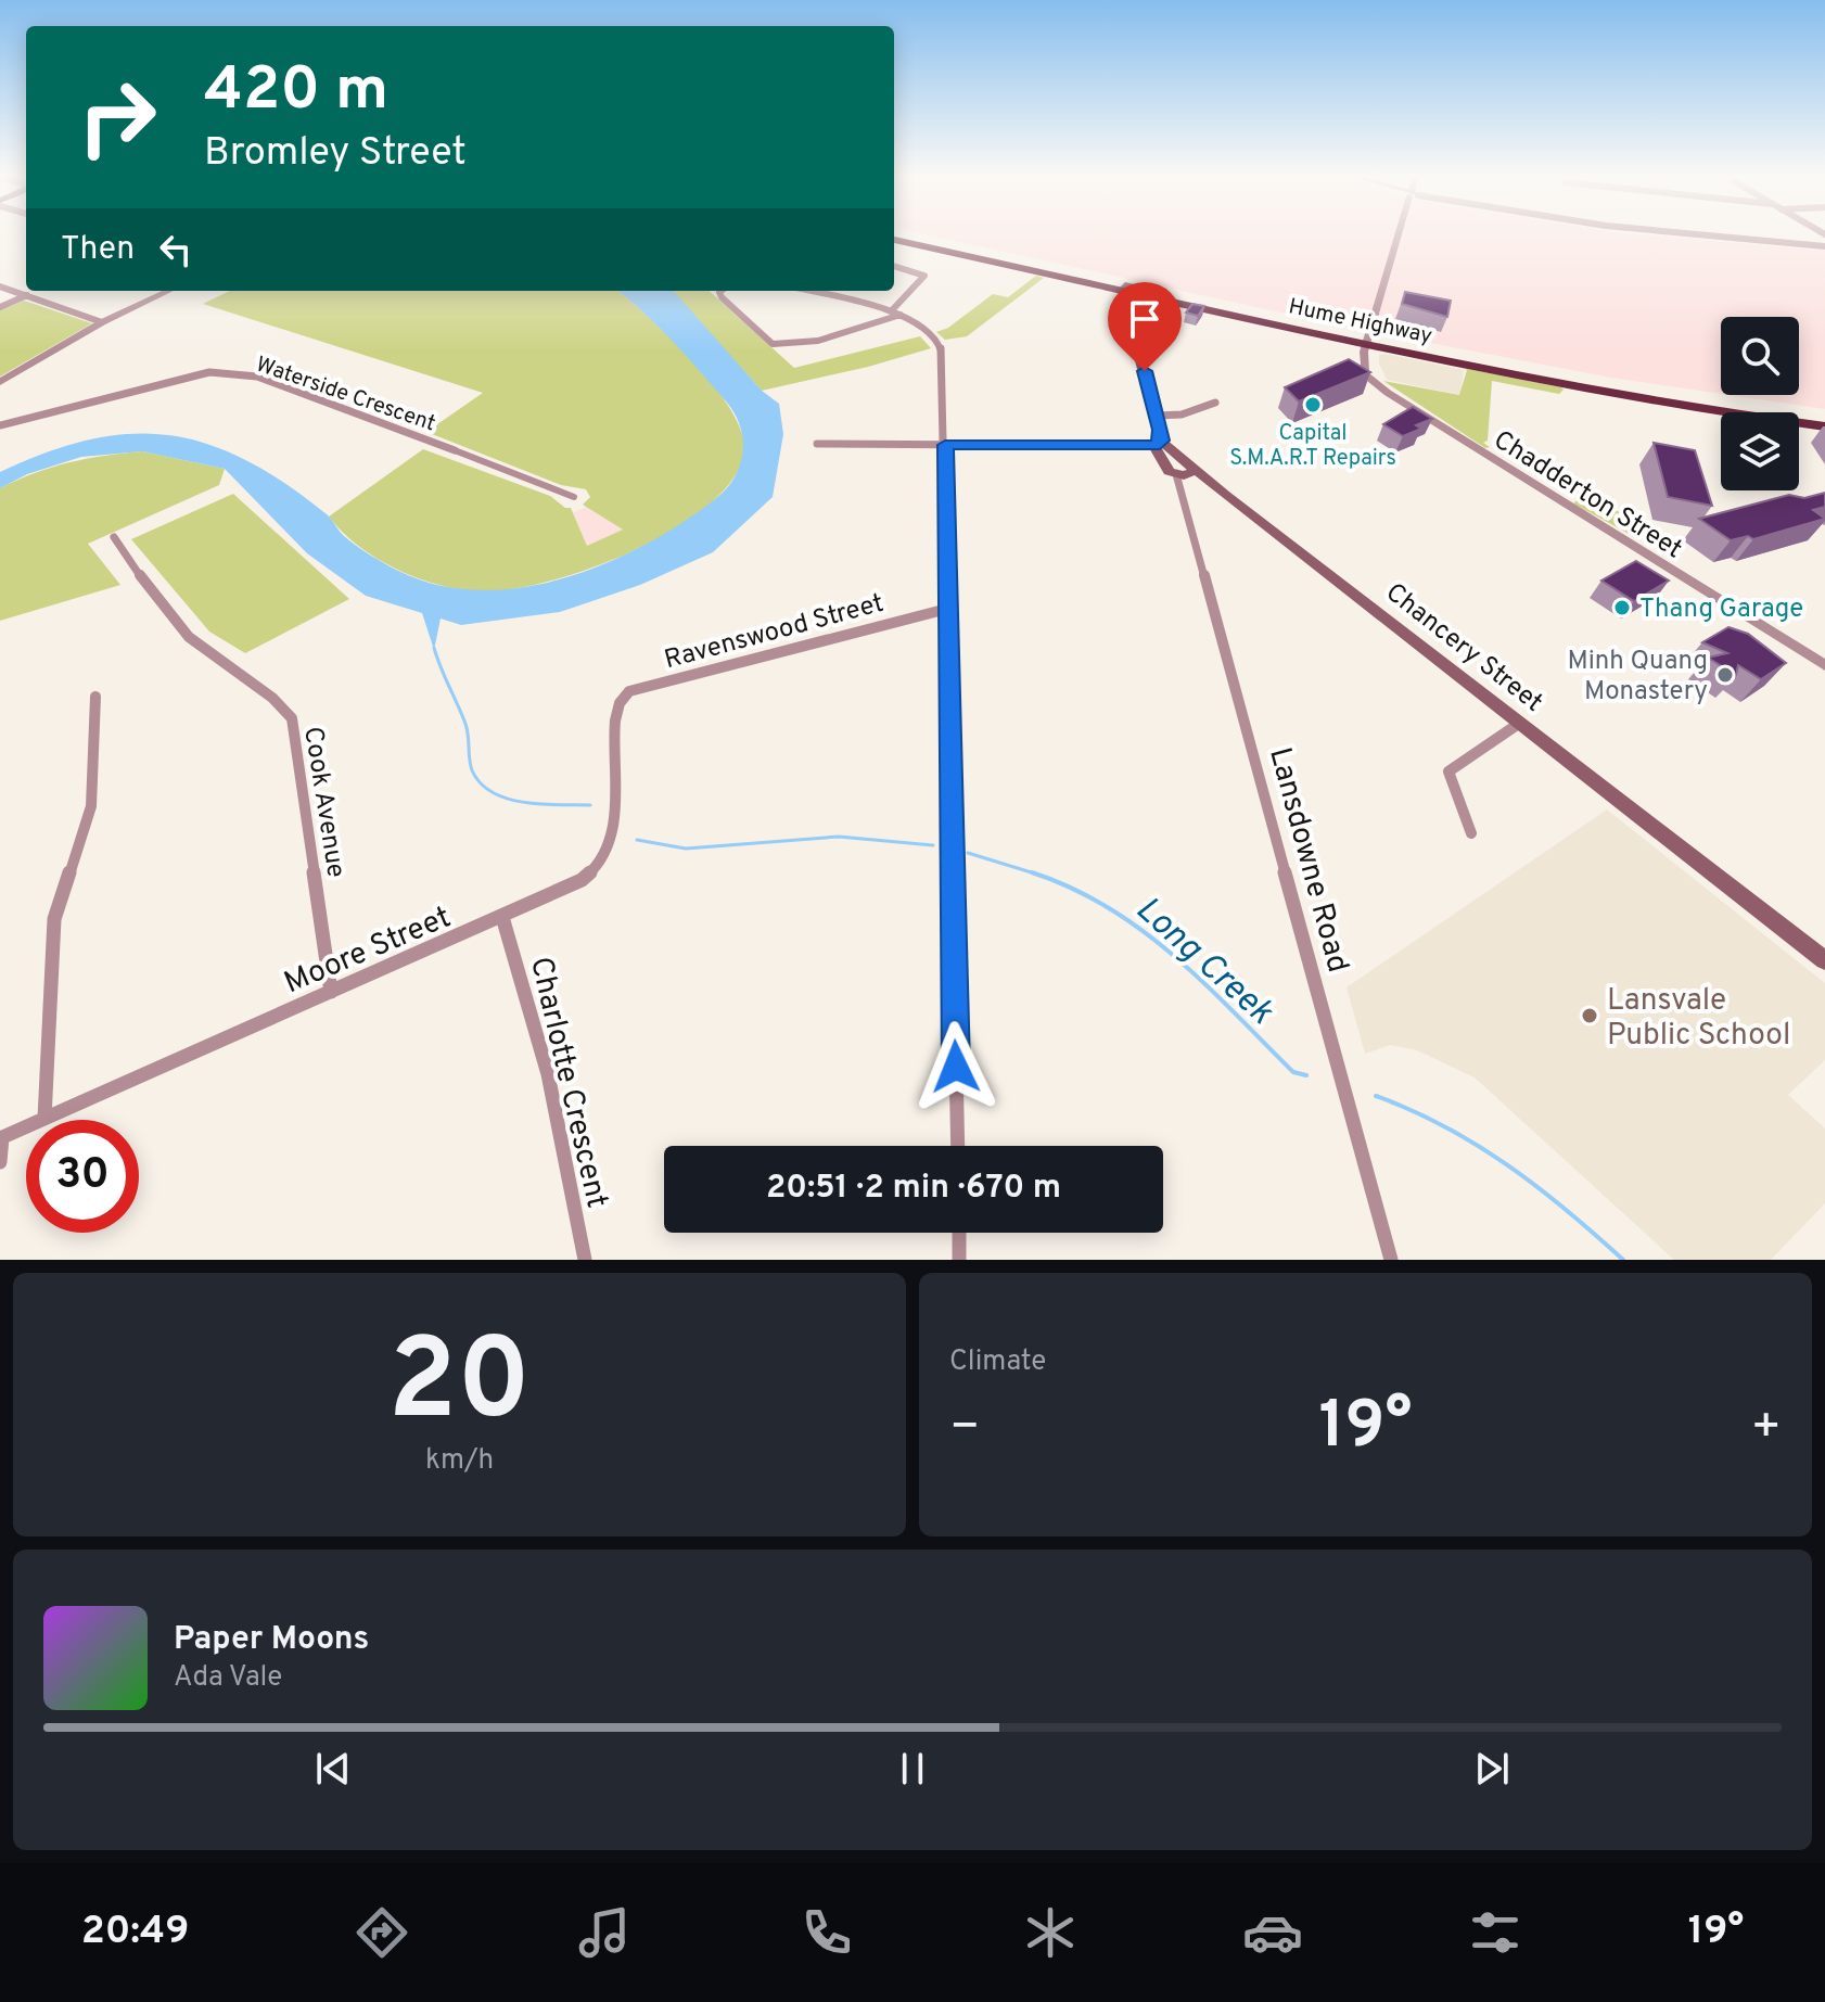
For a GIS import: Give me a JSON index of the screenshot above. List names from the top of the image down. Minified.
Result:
{"streets":{"highway":["Hume Highway"],"main road":["Chancery Street"],"street":["Waterside Crescent","Chadderton Street","Ravenswood Street","Cook Avenue","Lansdowne Road","Moore Street","Charlotte Crescent"]},"crossings":[["Hume Highway","Chadderton Street"],["Ravenswood Street","Moore Street"],["Cook Avenue","Moore Street"],["Moore Street","Charlotte Crescent"]],"water":["Long Creek"],"places":["Capital S.M.A.R.T Repairs","Thang Garage","Minh Quang Monastery","Lansvale Public School"],"page":{"turn":["420 m","Bromley Street"],"then":"Then","limit":"30","trip":"20:51 · 2 min · 670 m","tile":[["20","km/h"],"Climate"],"heat":["−","19°","+"],"song":["Paper Moons","Ada Vale"],"tabs":["20:49","19°"]}}
